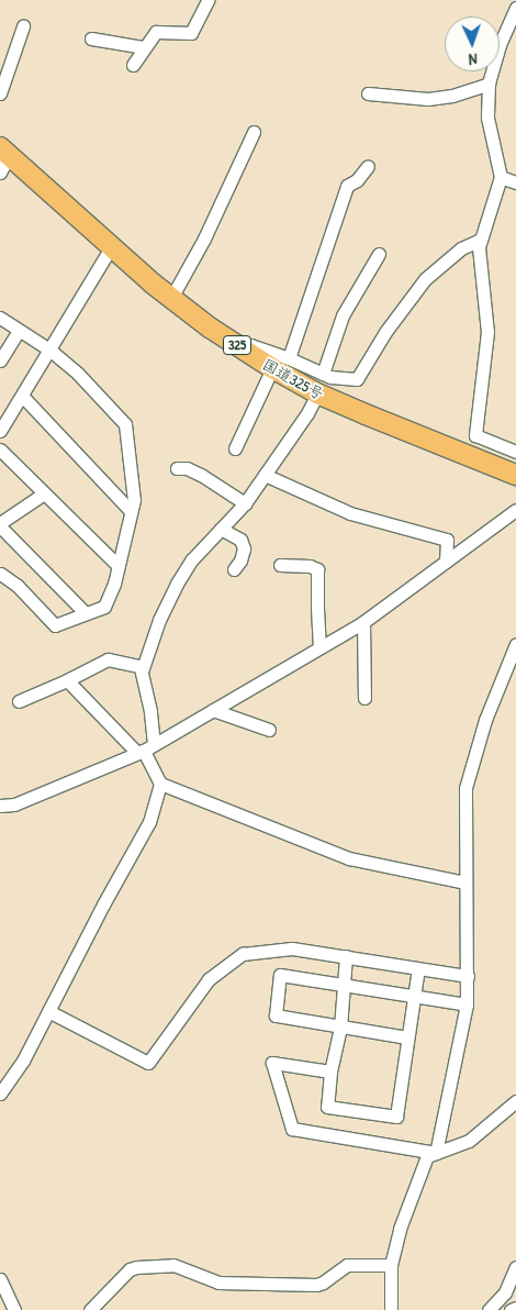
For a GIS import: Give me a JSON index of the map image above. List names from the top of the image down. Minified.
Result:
{"streets":{"highway":["325","国道325号"]},"north":"bottom"}
